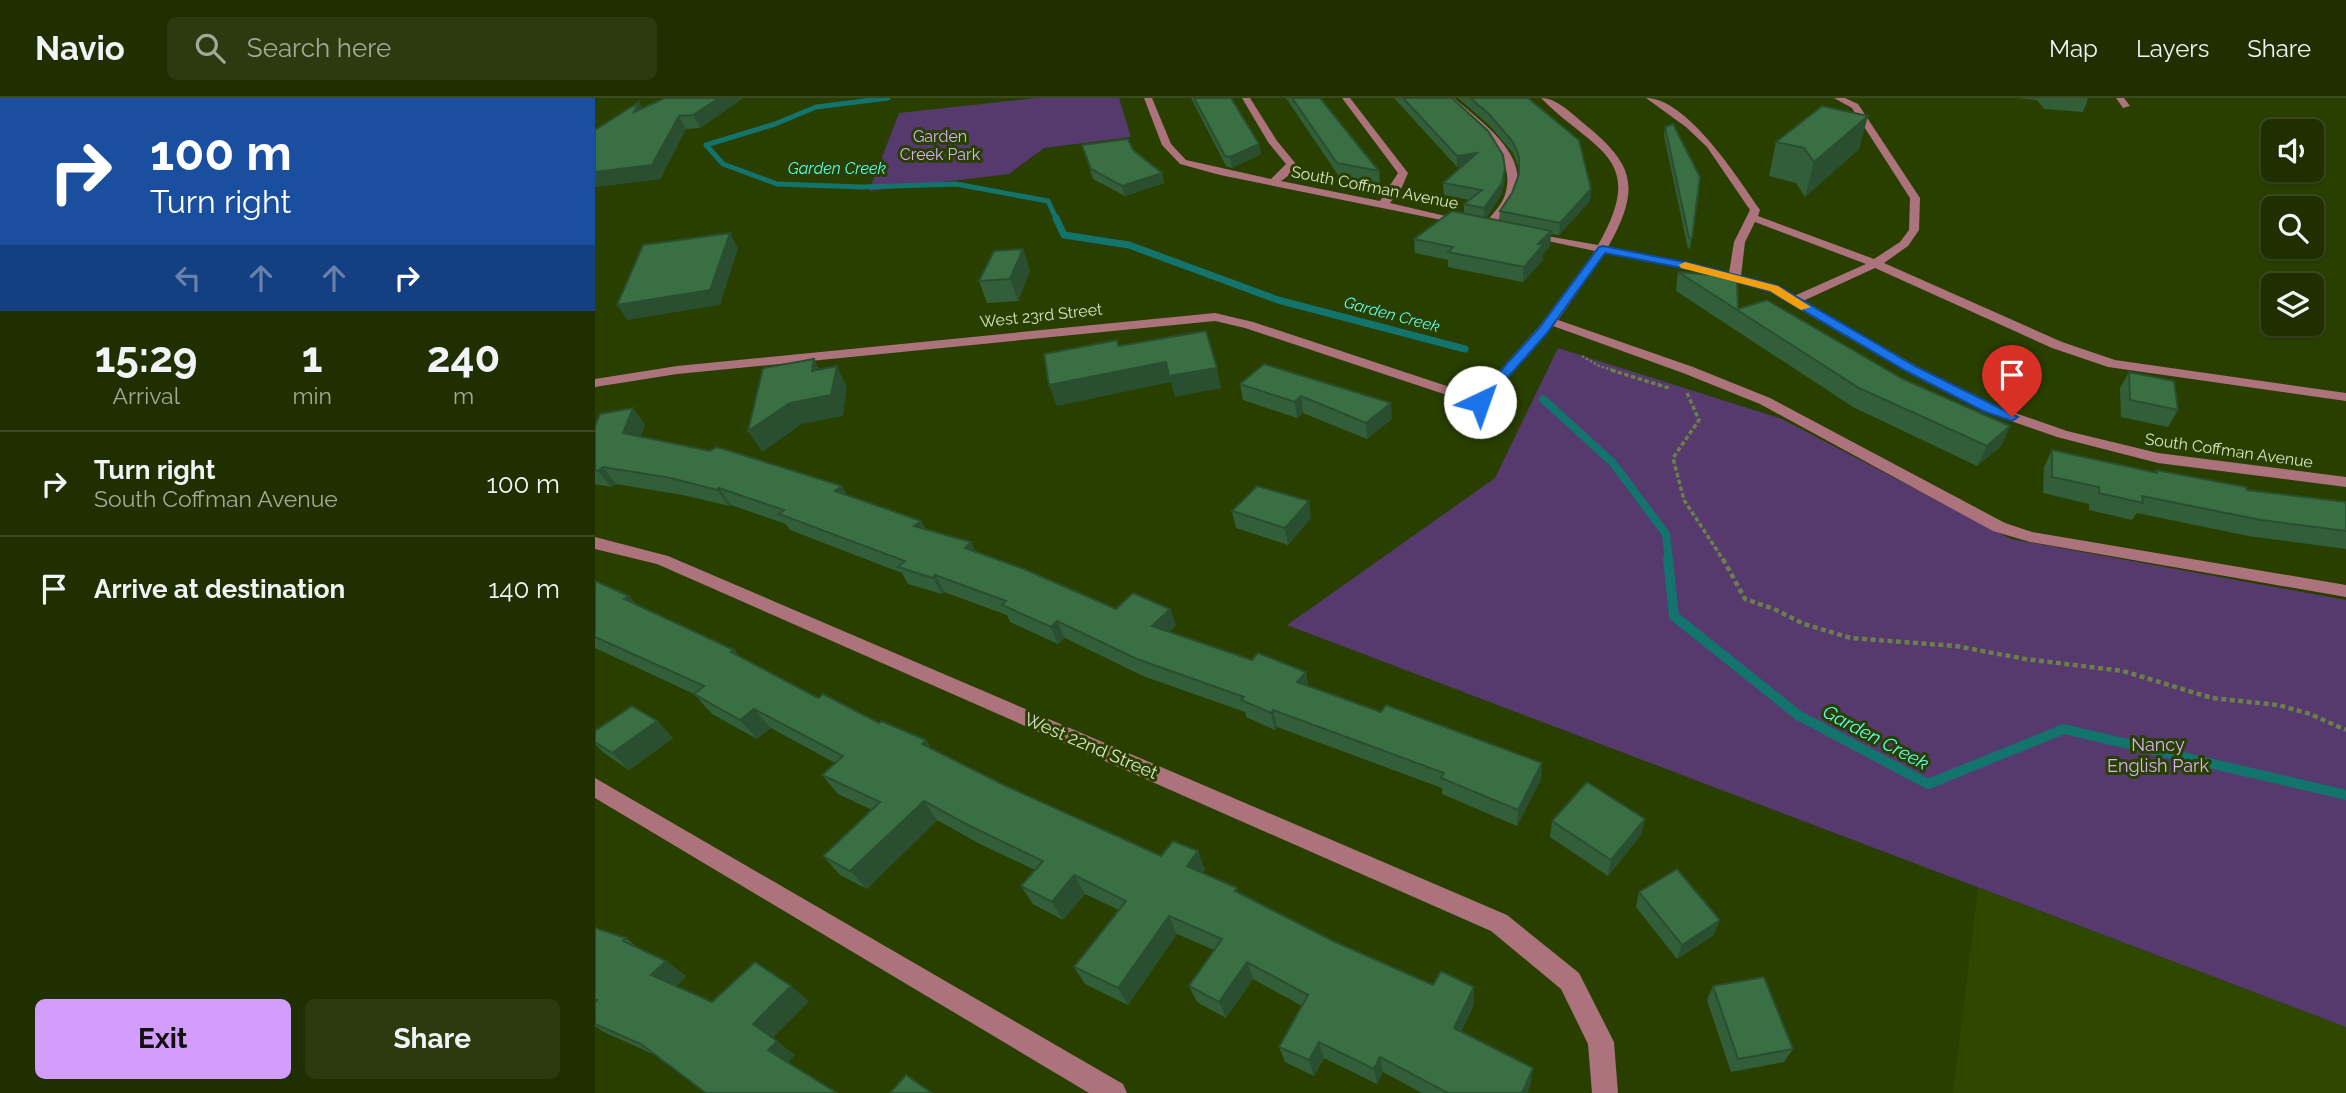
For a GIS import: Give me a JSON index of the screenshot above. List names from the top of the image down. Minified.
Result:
{"streets":{"street":["South Coffman Avenue","West 23rd Street","West 22nd Street"]},"water":["Garden Creek"],"parks":["Garden Creek Park","Nancy English Park"],"page":{"header":"Navio","search":"Search here","nav":["Map","Layers","Share"],"turn":["100 m","Turn right"],"eta":["15:29","Arrival","1","min","240","m"],"list":[{"name":"Turn right","note":"South Coffman Avenue","value":"100 m"},{"name":"Arrive at destination","value":"140 m"}],"buttons":["Exit","Share"]}}
